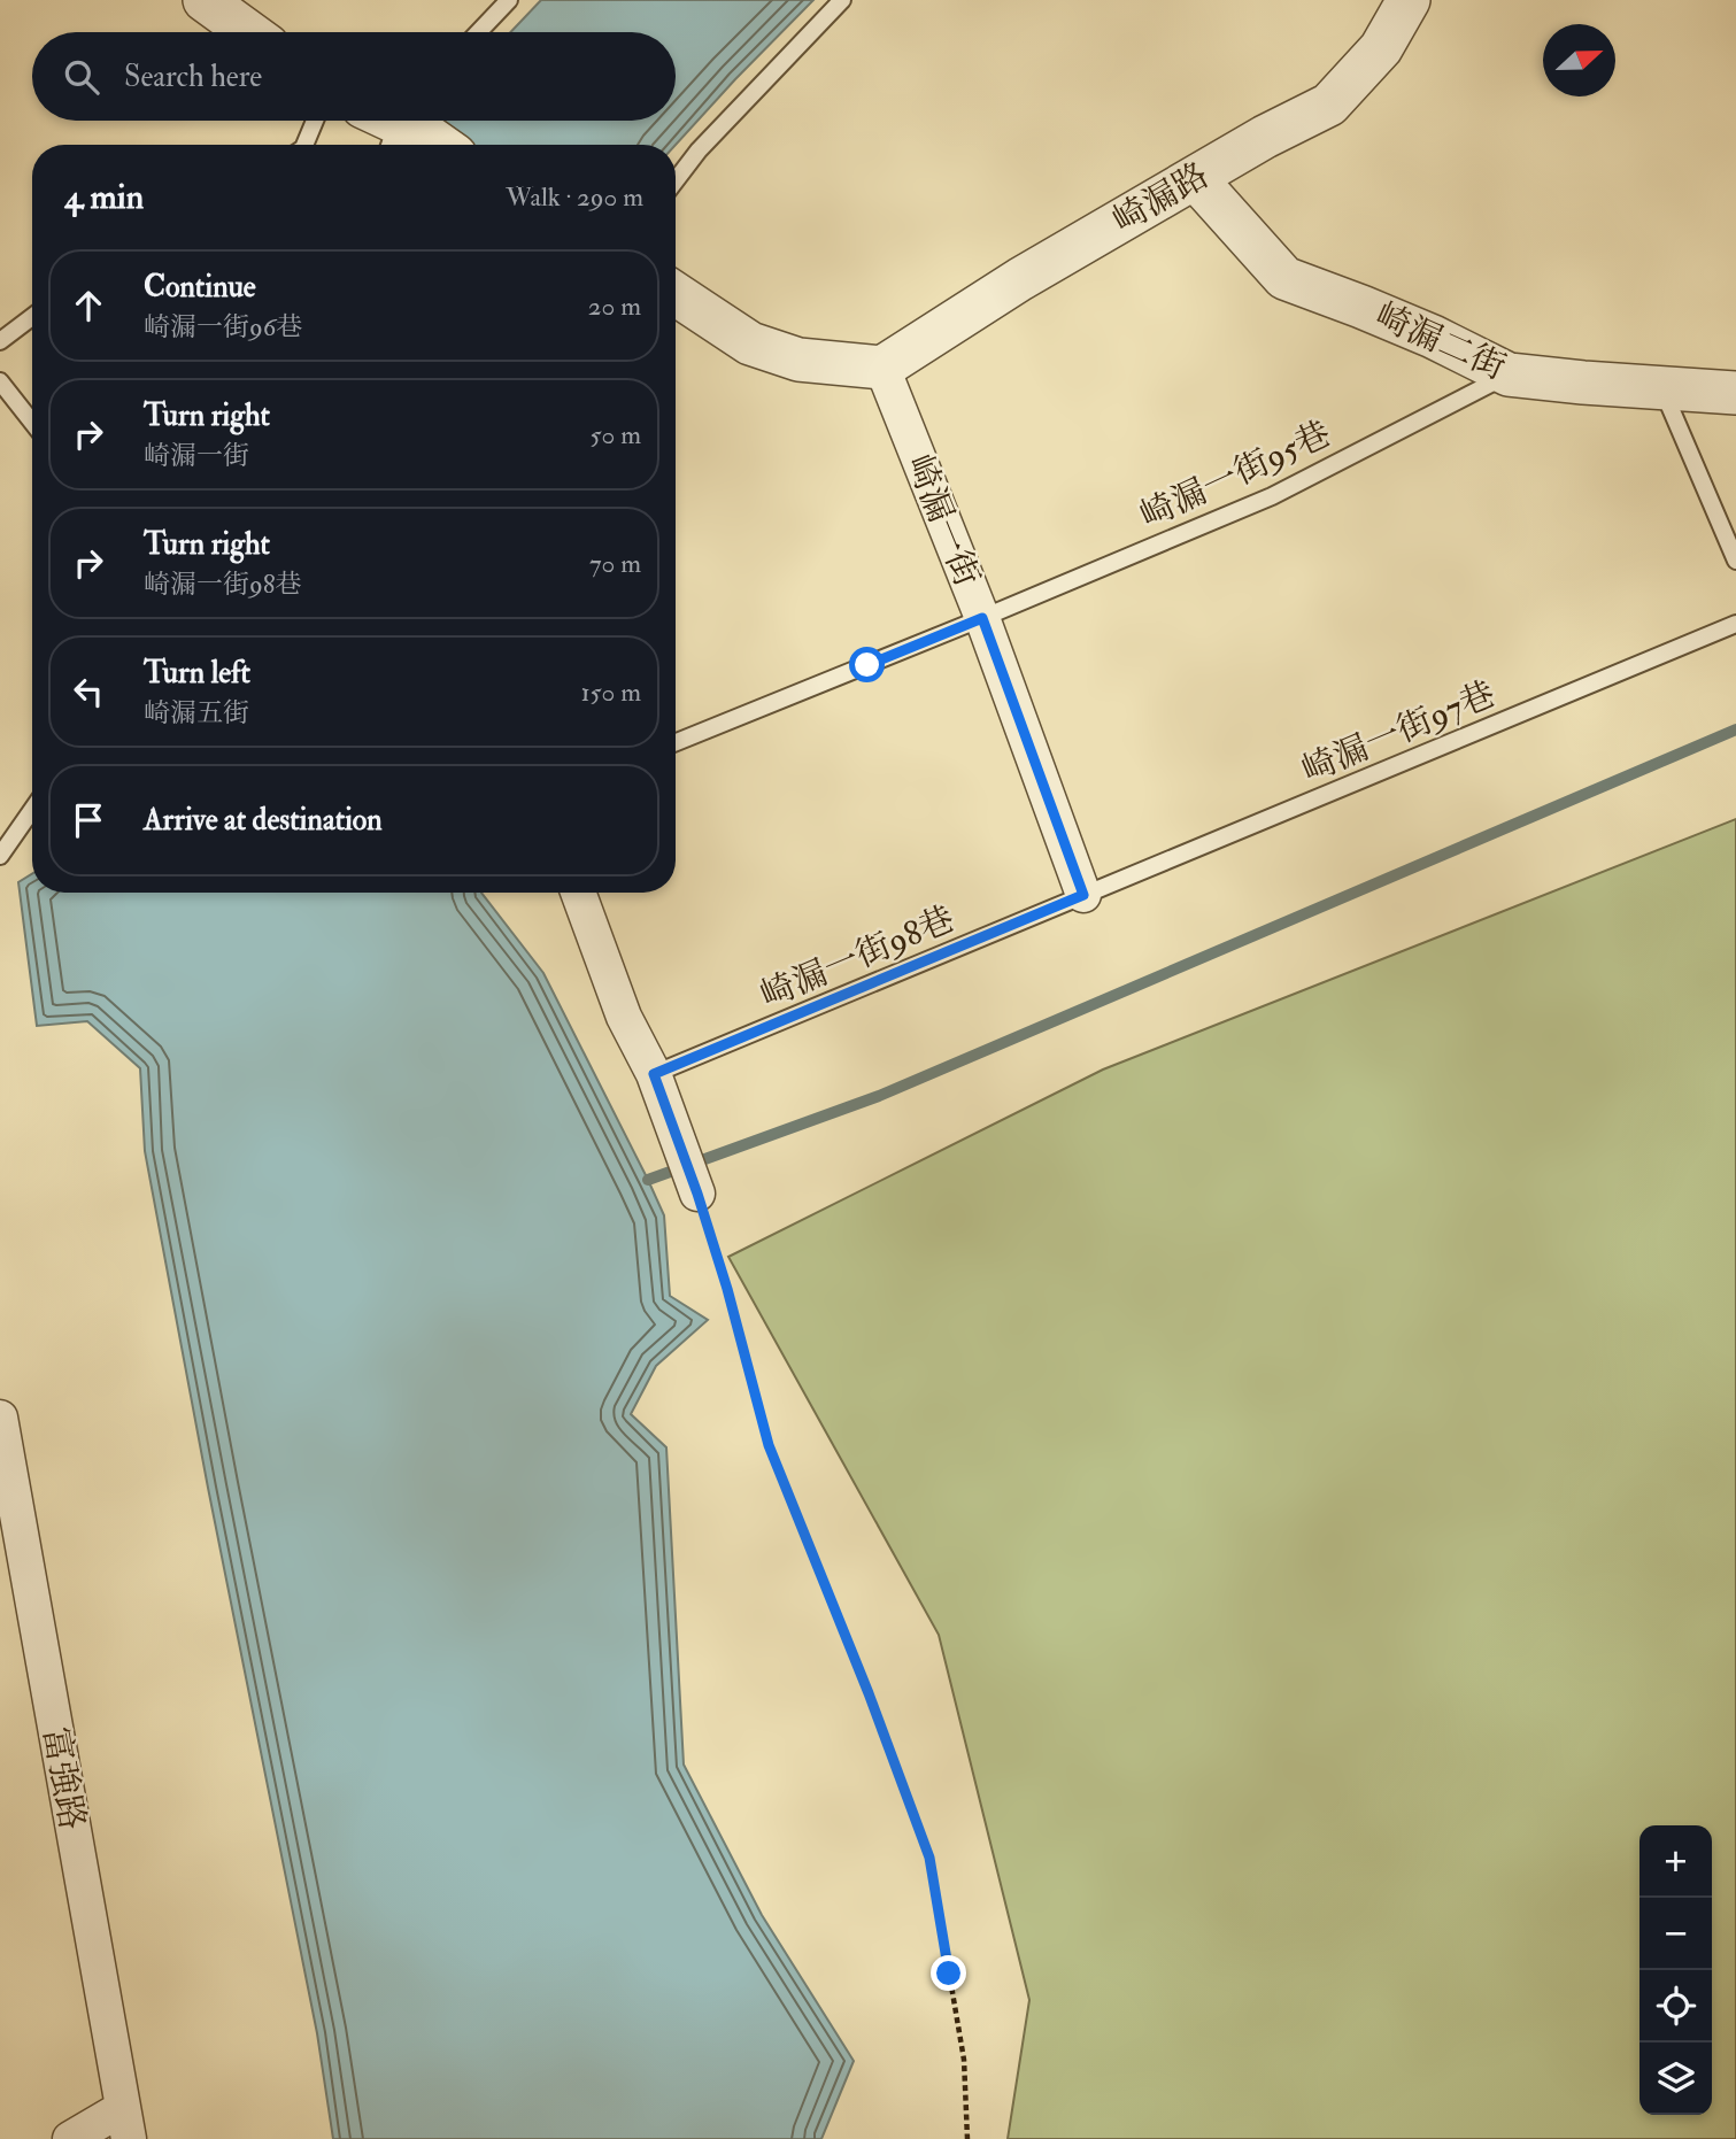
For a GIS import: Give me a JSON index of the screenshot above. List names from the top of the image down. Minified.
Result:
{"streets":{"street":["崎漏路","崎漏二街","崎漏一街","富強路"],"lane":["崎漏一街95巷","崎漏一街97巷","崎漏一街98巷"]},"crossings":[["崎漏路","崎漏二街"],["崎漏路","崎漏一街"],["崎漏二街","崎漏一街95巷"],["崎漏一街95巷","崎漏一街"],["崎漏一街","崎漏一街97巷"],["崎漏一街","崎漏一街98巷"],["崎漏一街97巷","崎漏一街98巷"]],"north":"right","page":{"search":"Search here","heading":["4 min","Walk · 290 m"],"list":[["Continue","崎漏一街96巷","20 m"],["Turn right","崎漏一街","50 m"],["Turn right","崎漏一街98巷","70 m"],["Turn left","崎漏五街","150 m"],"Arrive at destination"],"map_buttons":["+","−"]}}
